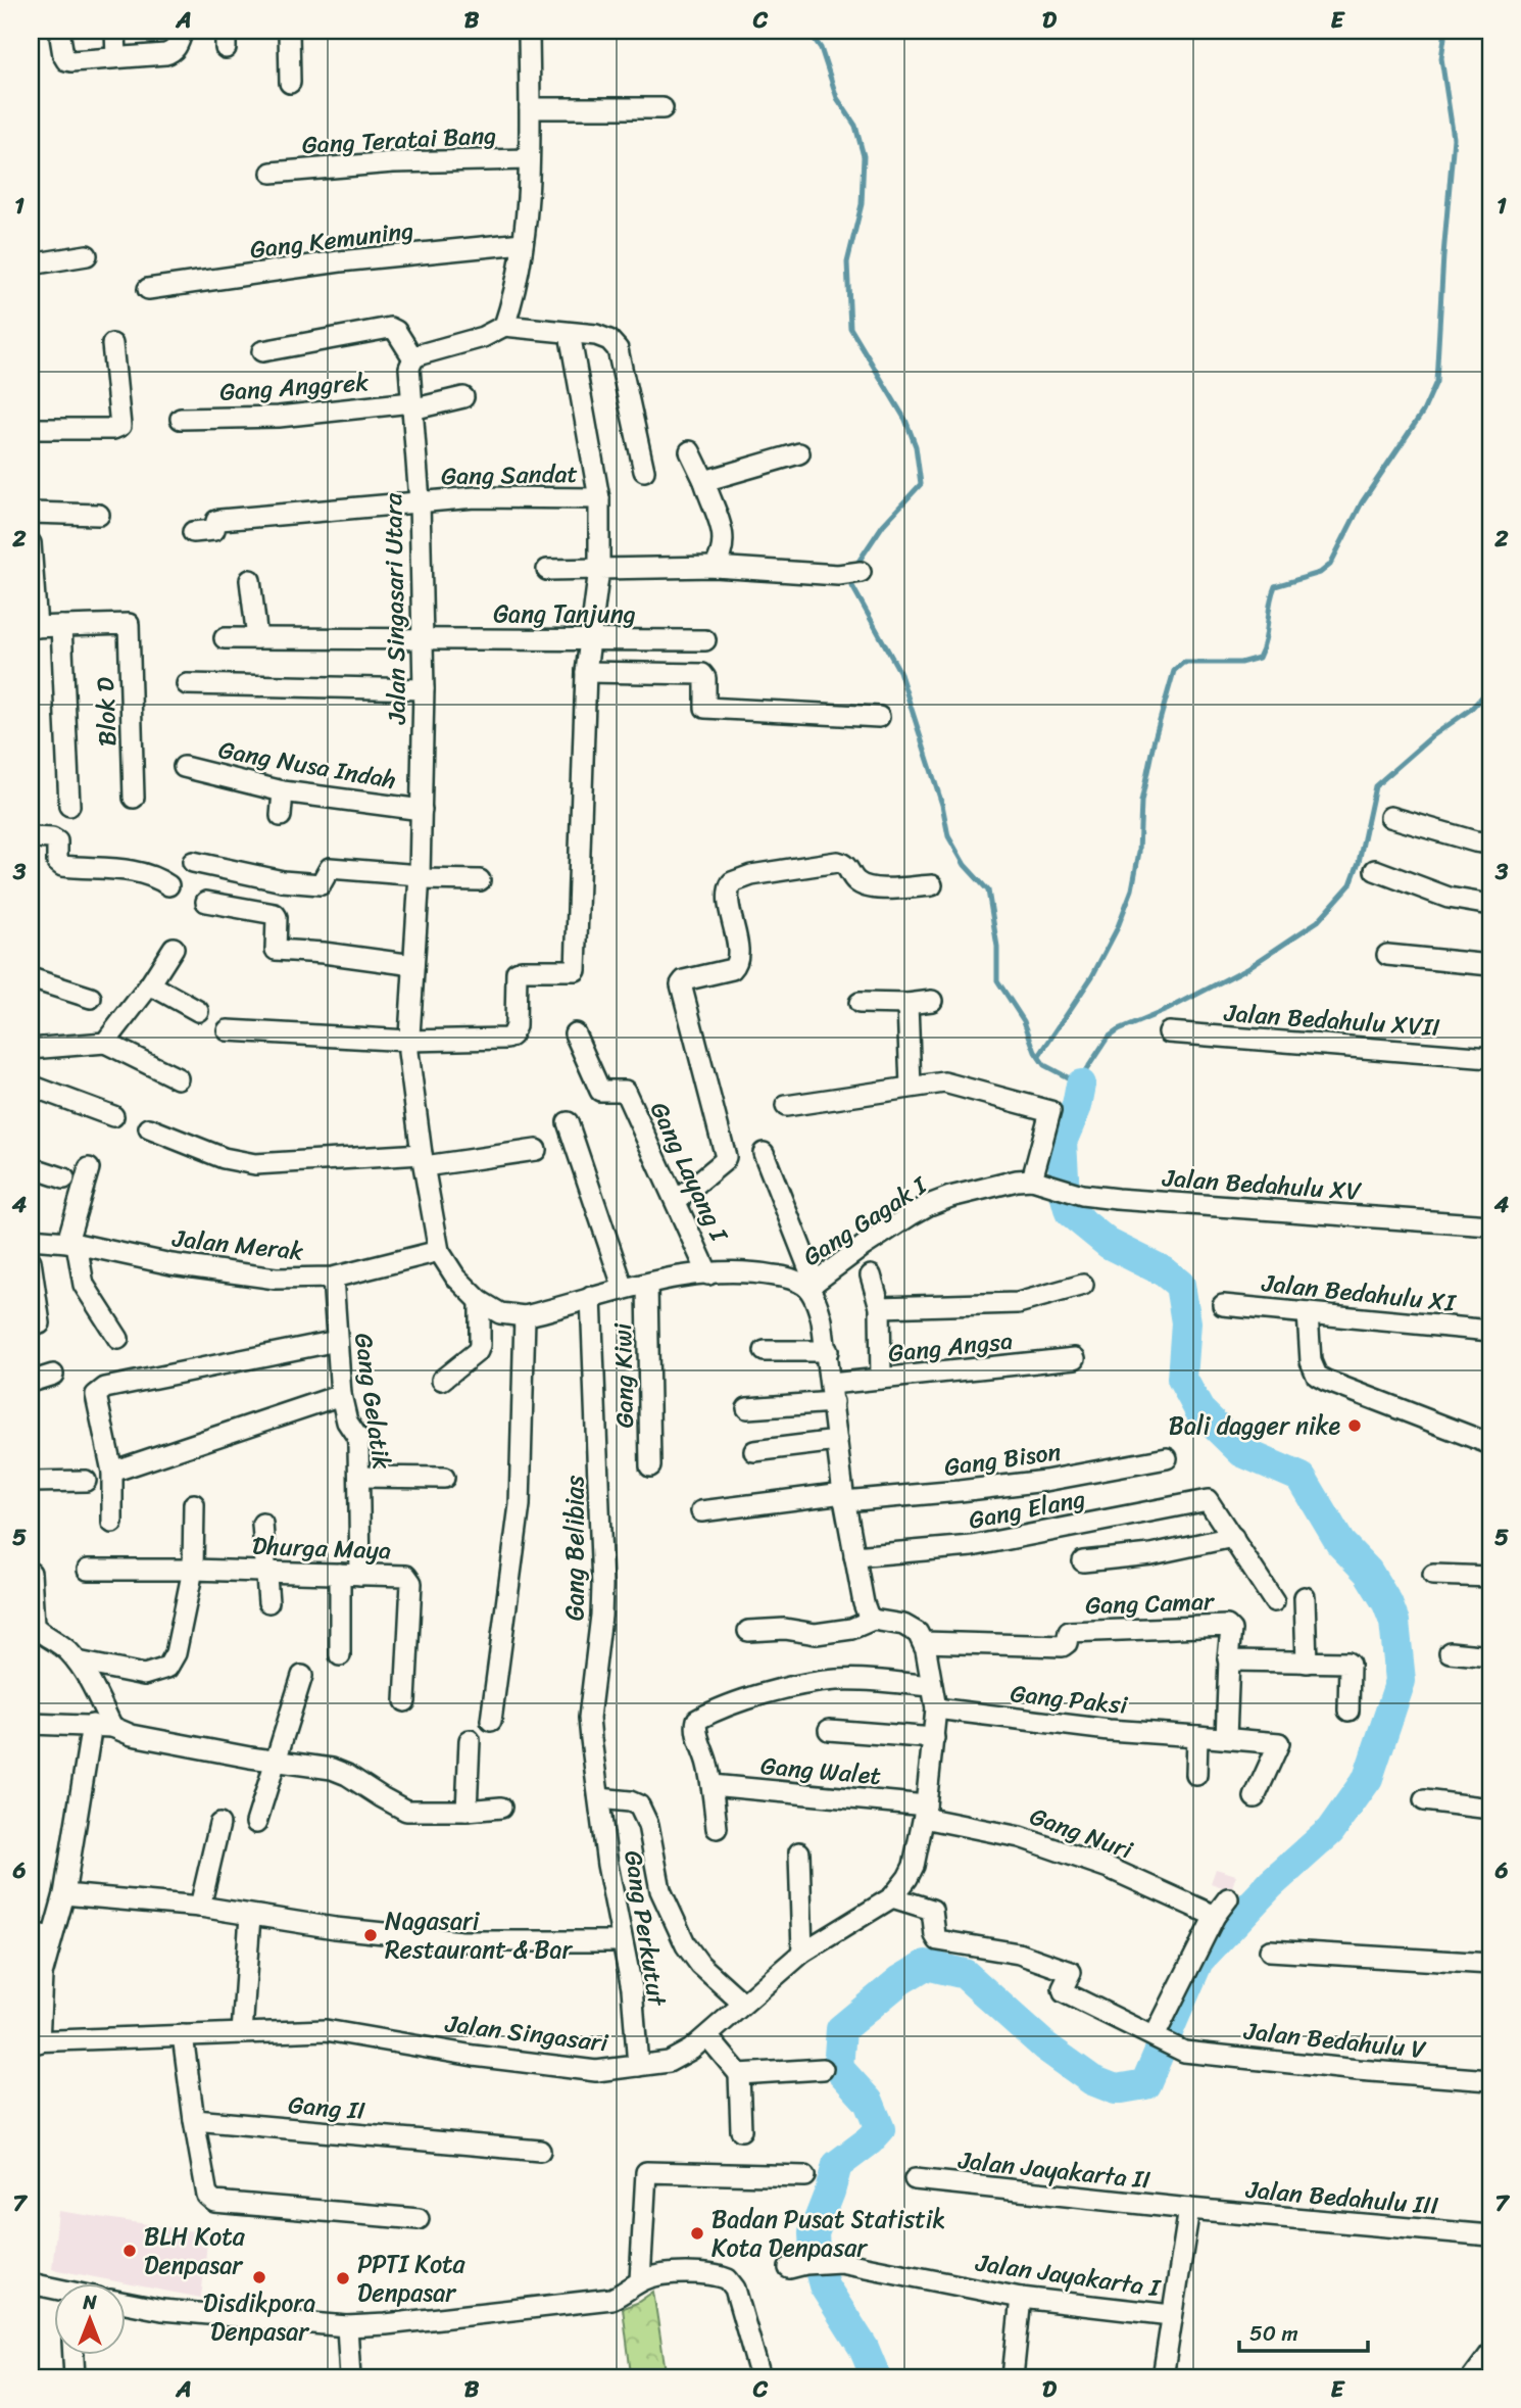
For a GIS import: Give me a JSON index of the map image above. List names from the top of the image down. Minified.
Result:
{"streets":{"street":["Gang Teratai Bang","Gang Kemuning","Gang Anggrek","Gang Sandat","Jalan Singasari Utara","Gang Tanjung","Blok D","Gang Nusa Indah","Jalan Bedahulu XVII","Gang Layang I","Jalan Bedahulu XV","Gang Gagak I","Jalan Merak","Jalan Bedahulu XI","Gang Angsa","Gang Kiwi","Gang Gelatik","Gang Bison","Gang Elang","Dhurga Maya","Gang Belibias","Gang Camar","Gang Paksi","Gang Walet","Gang Nuri","Gang Perkutut","Jalan Singasari","Jalan Bedahulu V","Gang II","Jalan Jayakarta II","Jalan Bedahulu III","Jalan Jayakarta I"]},"crossings":[["Gang Anggrek","Jalan Singasari Utara"],["Gang Sandat","Jalan Singasari Utara"],["Jalan Singasari Utara","Gang Tanjung"],["Jalan Singasari Utara","Gang Nusa Indah"],["Jalan Singasari Utara","Jalan Merak"],["Jalan Bedahulu XV","Gang Gagak I"],["Jalan Merak","Gang Gelatik"],["Gang Gelatik","Dhurga Maya"],["Gang Belibias","Gang Perkutut"],["Gang Camar","Jalan Singasari"],["Gang Paksi","Jalan Singasari"],["Gang Walet","Gang Nuri"],["Gang Walet","Jalan Singasari"],["Gang Nuri","Jalan Singasari"],["Gang Perkutut","Jalan Singasari"],["Jalan Singasari","Jalan Bedahulu V"],["Jalan Jayakarta II","Jalan Bedahulu III"]],"places":["Bali dagger nike","Nagasari Restaurant & Bar","Badan Pusat Statistik Kota Denpasar","BLH Kota Denpasar","Disdikpora Denpasar","PPTI Kota Denpasar"],"scale_bar":"50 m","north":"top","grid":{"columns":["A","B","C","D","E"],"rows":["1","2","3","4","5","6","7"]}}
